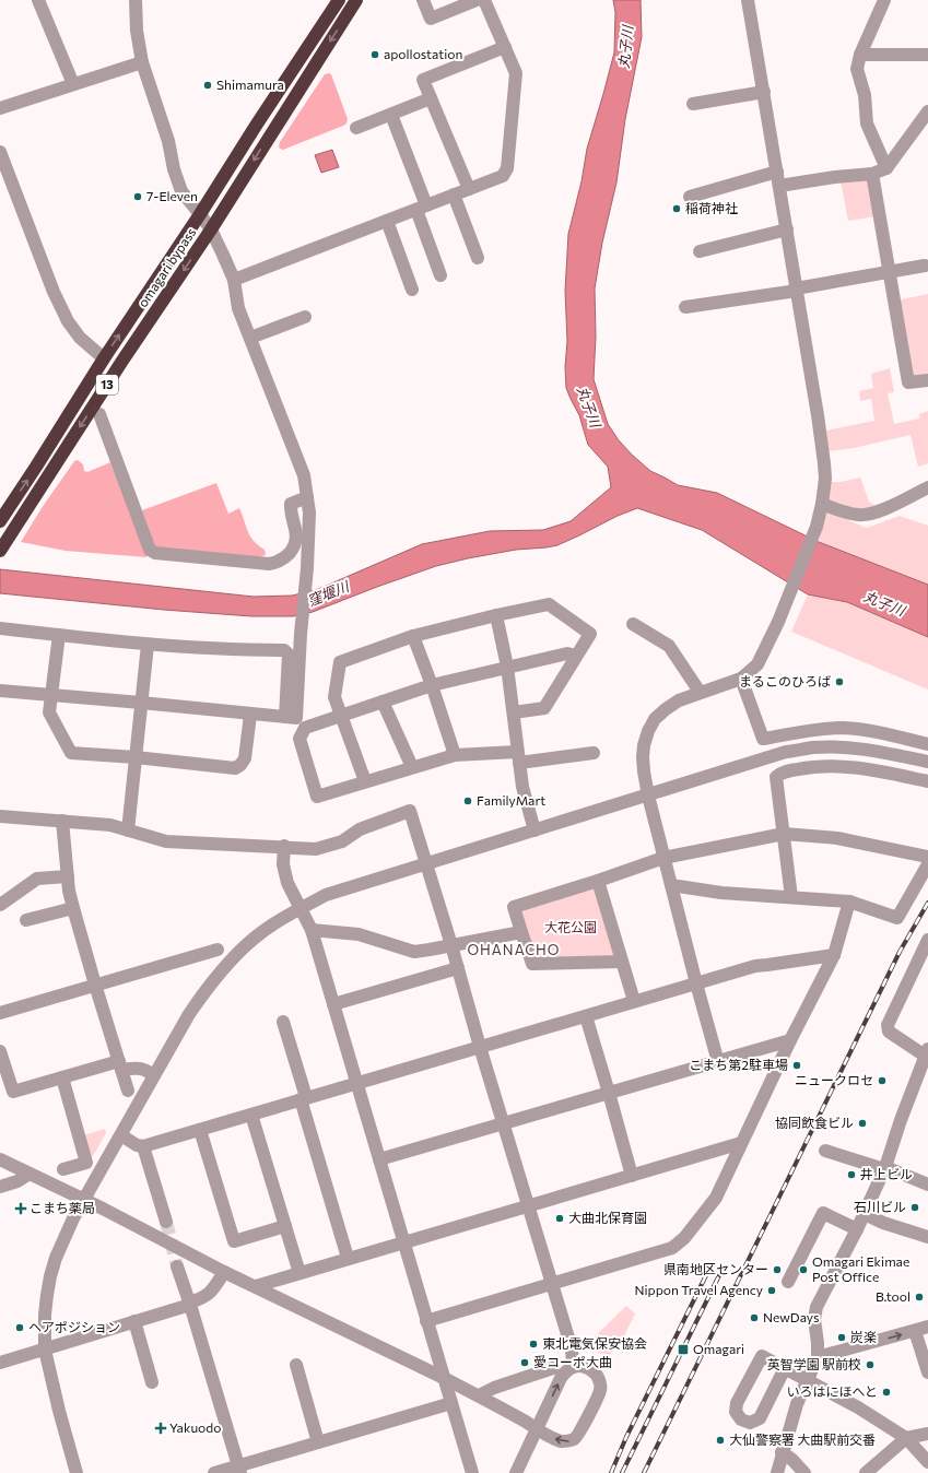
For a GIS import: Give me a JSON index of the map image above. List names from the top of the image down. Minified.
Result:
{"streets":{"highway":["omagari bypass","13"]},"districts":["OHANACHO"],"water":["丸子川","窪堰川"],"parks":["大花公園"],"places":{"other":["apollostation","Shimamura","7-Eleven","稲荷神社","まるこのひろば","FamilyMart","こまち第2駐車場","ニュークロセ","協同飲食ビル","井上ビル","石川ビル","大曲北保育園","県南地区センター","Omagari Ekimae Post Office","Nippon Travel Agency","B.tool","NewDays","ヘアポジション","炭楽","東北電気保安協会","愛コーポ大曲","英智学園 駅前校","いろはにほへと","大仙警察署 大曲駅前交番"],"health":["こまち薬局","Yakuodo"],"transit":["Omagari"]}}
